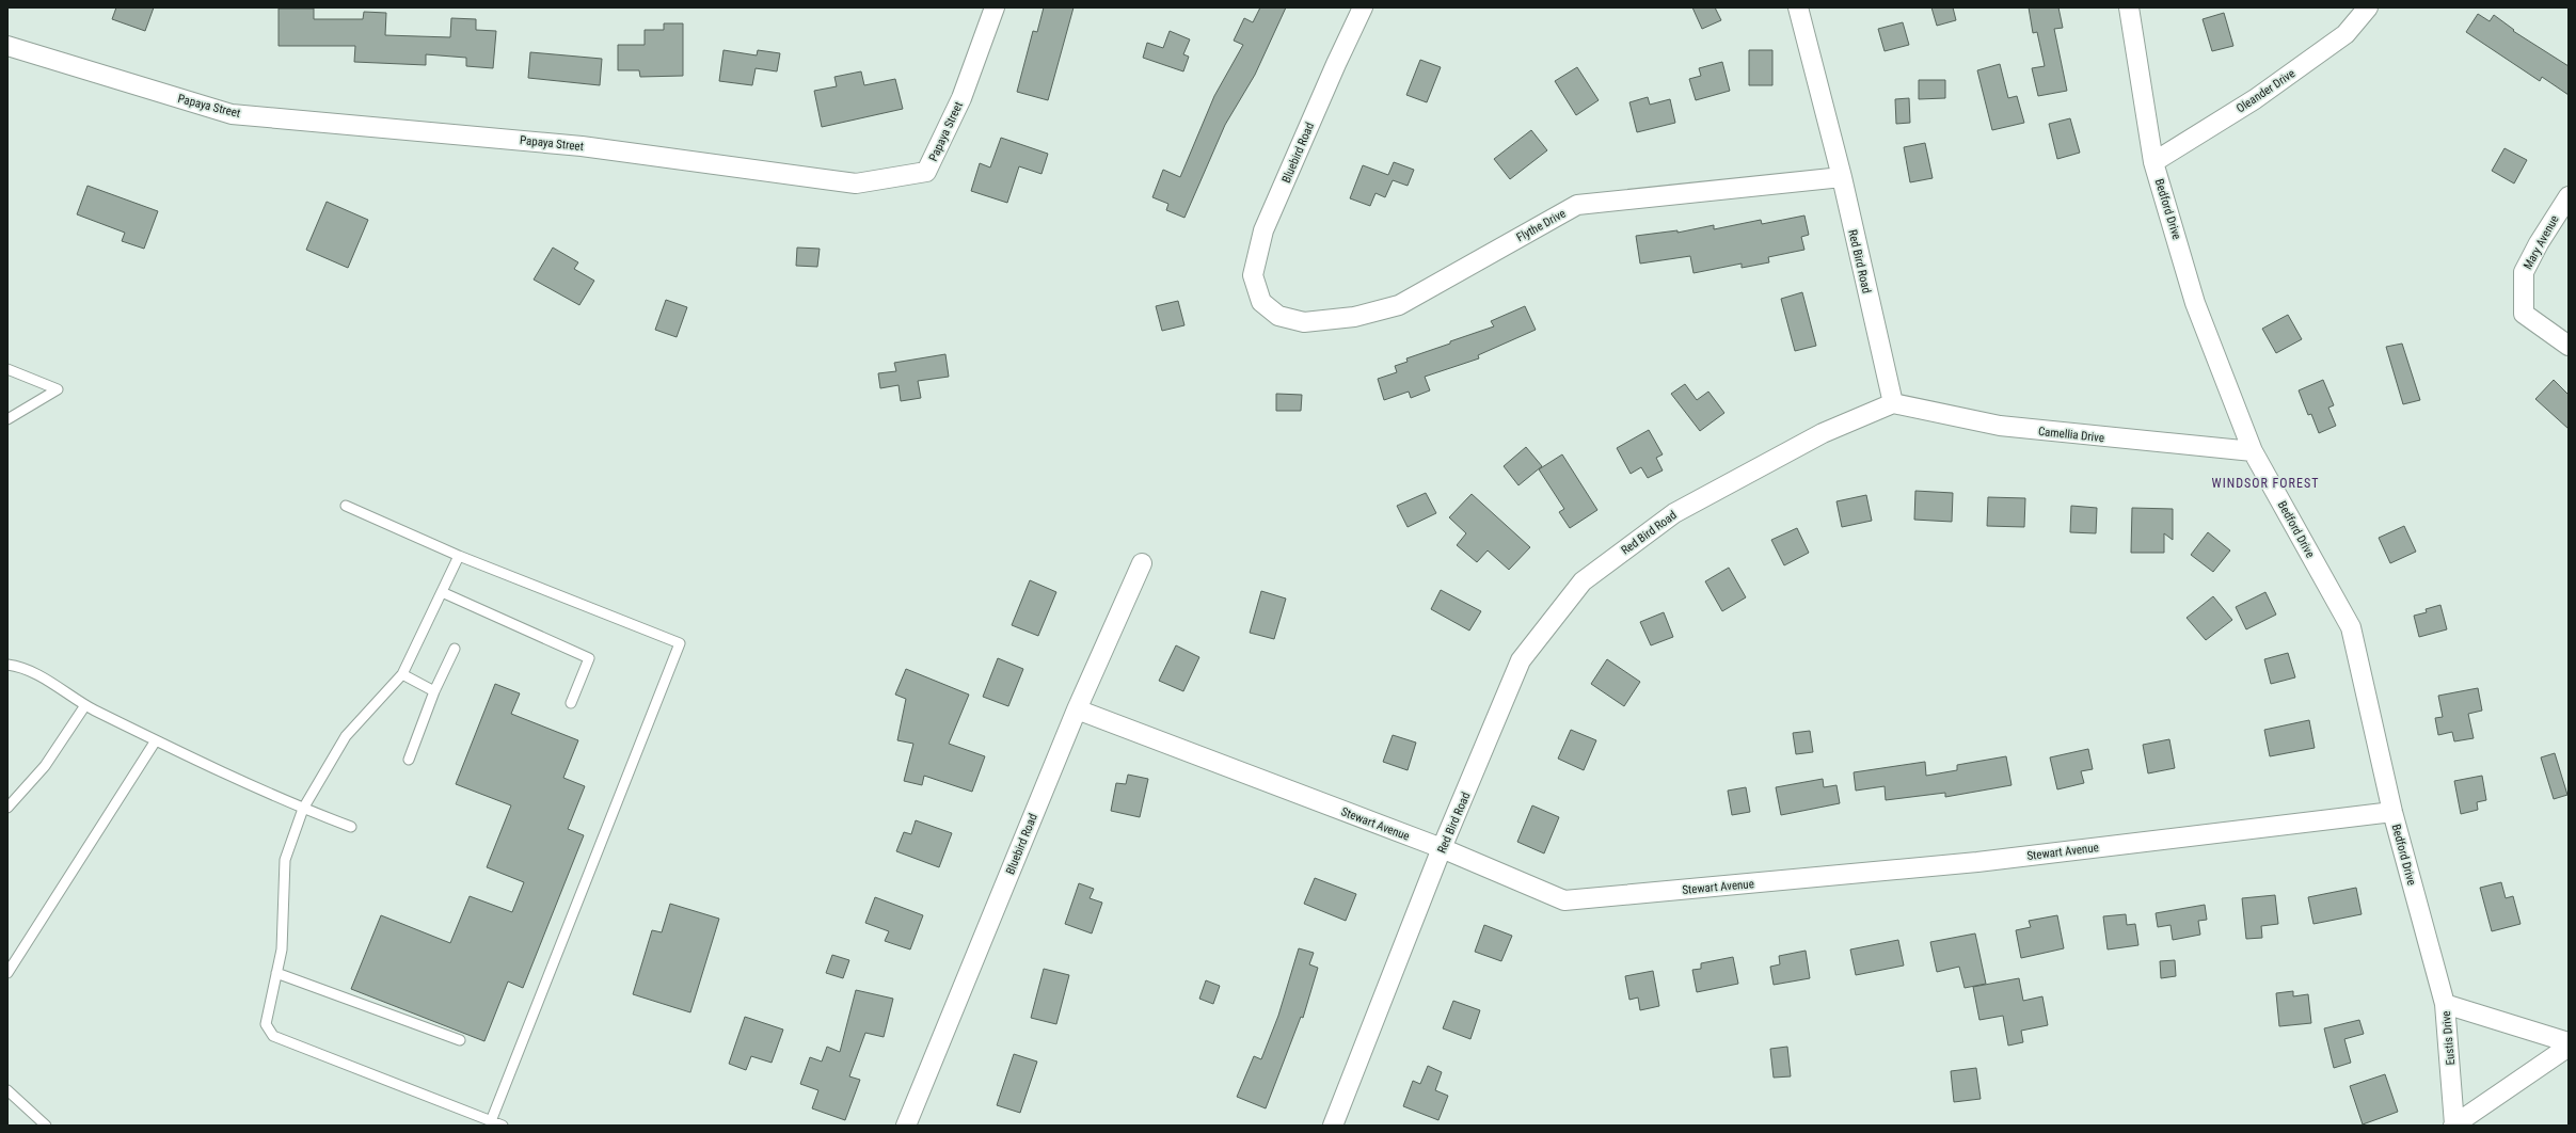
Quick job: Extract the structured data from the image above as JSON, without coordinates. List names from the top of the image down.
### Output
{
  "streets": {
    "street": [
      "Oleander Drive",
      "Papaya Street",
      "Bluebird Road",
      "Bedford Drive",
      "Flythe Drive",
      "Mary Avenue",
      "Red Bird Road",
      "Camellia Drive",
      "Stewart Avenue",
      "Eustis Drive"
    ]
  },
  "crossings": [
    ["Oleander Drive", "Bedford Drive"],
    ["Bluebird Road", "Flythe Drive"],
    ["Bluebird Road", "Stewart Avenue"],
    ["Bedford Drive", "Camellia Drive"],
    ["Bedford Drive", "Stewart Avenue"],
    ["Bedford Drive", "Eustis Drive"],
    ["Flythe Drive", "Red Bird Road"],
    ["Red Bird Road", "Camellia Drive"],
    ["Red Bird Road", "Stewart Avenue"]
  ],
  "districts": ["WINDSOR FOREST"]
}
